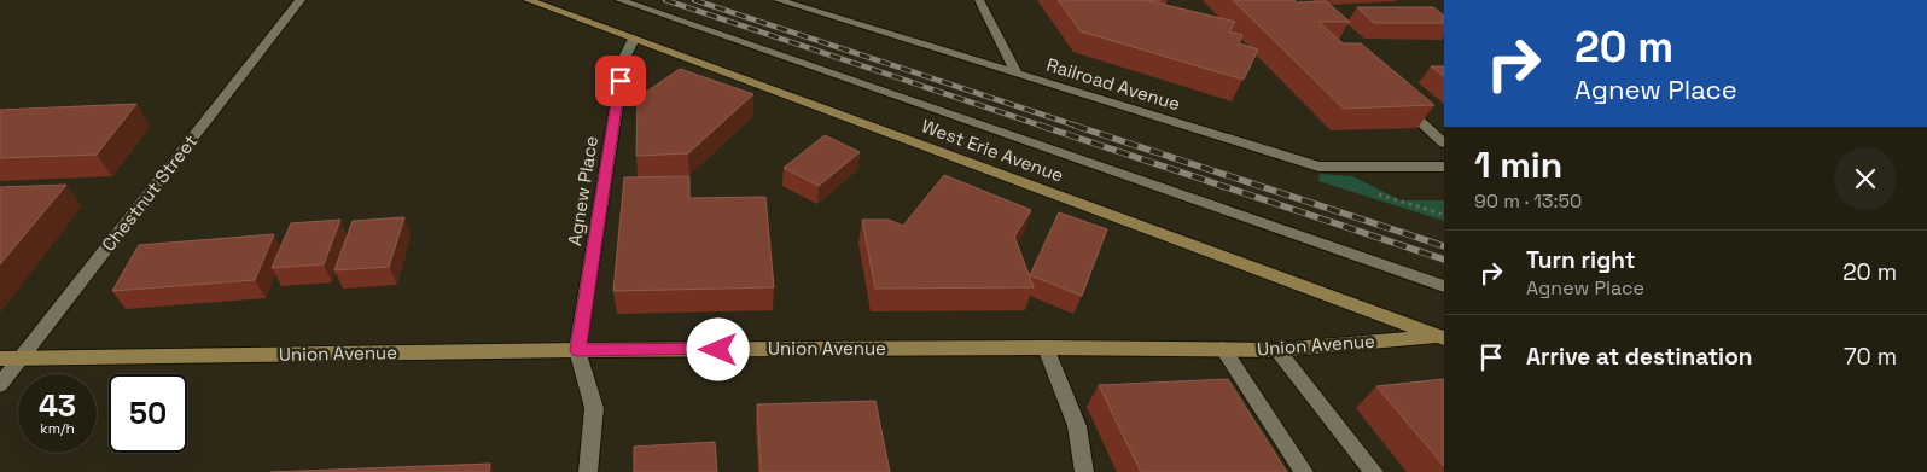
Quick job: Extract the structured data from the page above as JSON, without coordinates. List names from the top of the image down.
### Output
{
  "streets": {
    "main road": ["West Erie Avenue", "Union Avenue"],
    "street": ["Railroad Avenue", "Agnew Place", "Chestnut Street"]
  },
  "crossings": [
    ["West Erie Avenue", "Agnew Place"],
    ["West Erie Avenue", "Union Avenue"],
    ["Agnew Place", "Union Avenue"],
    ["Chestnut Street", "Union Avenue"]
  ],
  "page": {
    "turn": ["20 m", "Agnew Place"],
    "heading": ["1 min", "90 m · 13:50"],
    "list": [
      {
        "name": "Turn right",
        "note": "Agnew Place",
        "value": "20 m"
      },
      {
        "name": "Arrive at destination",
        "value": "70 m"
      }
    ],
    "speed": "43 km/h",
    "limit": "50"
  }
}
